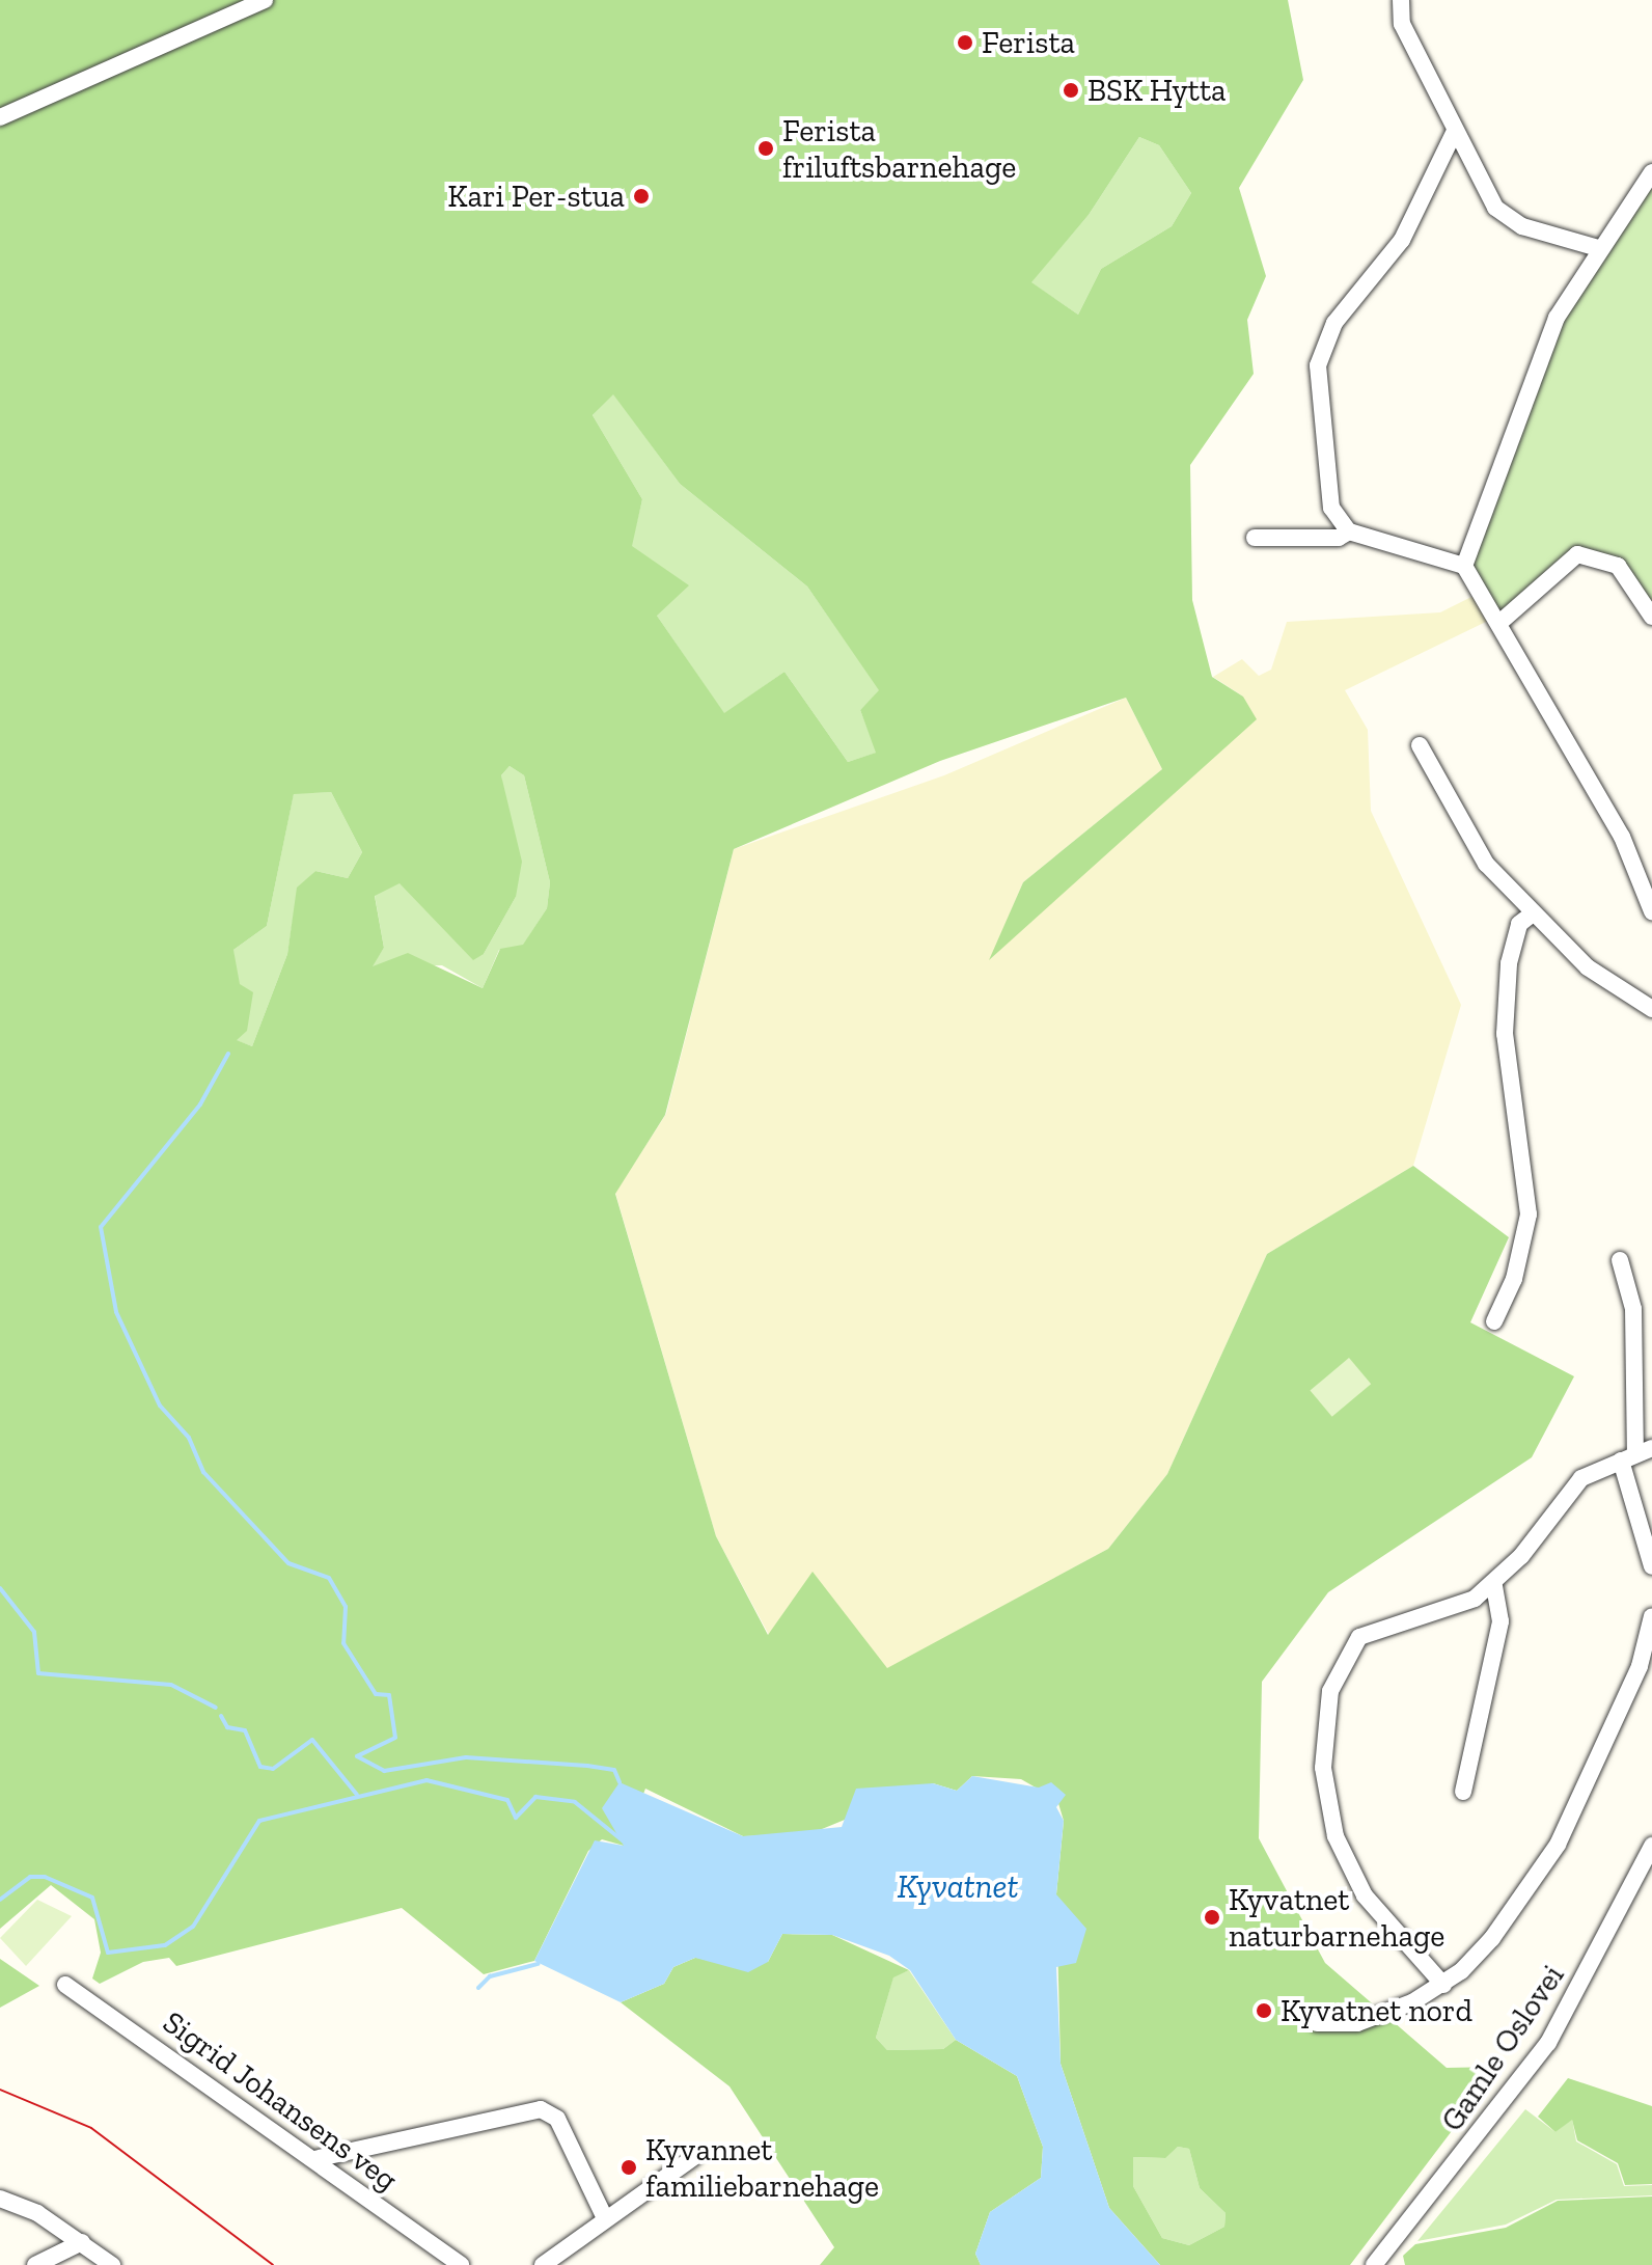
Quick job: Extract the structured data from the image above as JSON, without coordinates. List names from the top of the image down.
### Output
{
  "streets": {
    "street": ["Gamle Oslovei", "Sigrid Johansens veg"]
  },
  "water": ["Kyvatnet"],
  "places": [
    "Ferista",
    "BSK Hytta",
    "Ferista friluftsbarnehage",
    "Kari Per-stua",
    "Kyvatnet naturbarnehage",
    "Kyvatnet nord",
    "Kyvannet familiebarnehage"
  ]
}
